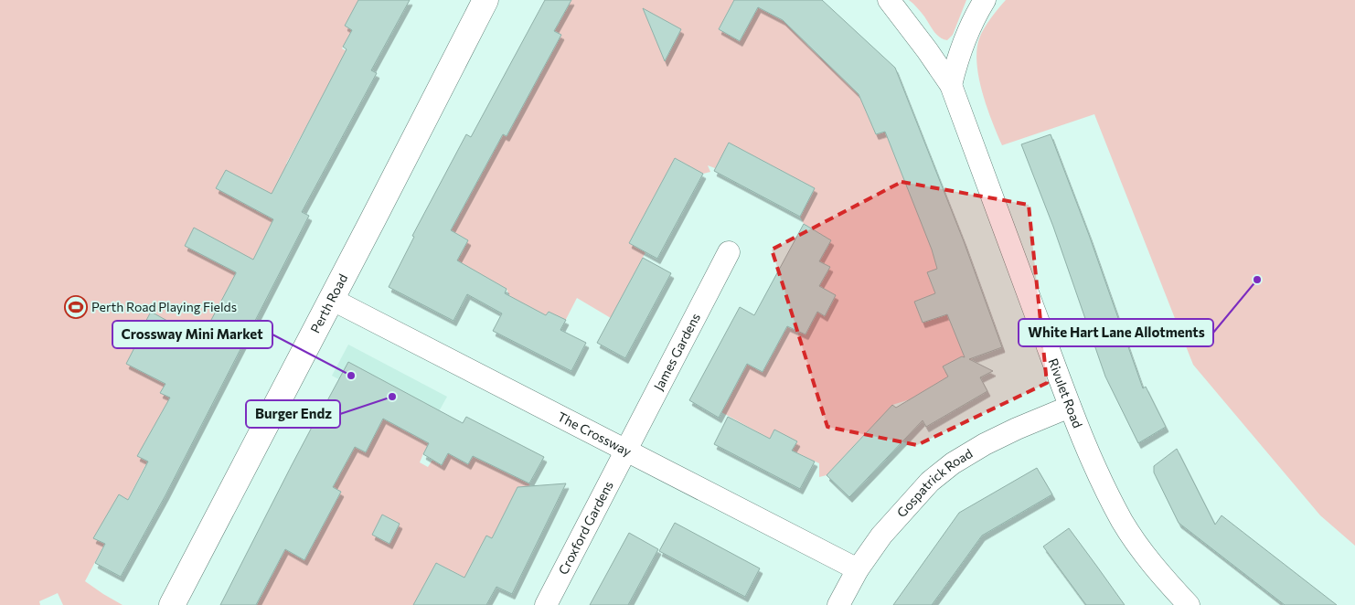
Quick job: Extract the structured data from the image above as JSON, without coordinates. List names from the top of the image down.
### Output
{
  "streets": {
    "street": [
      "Perth Road",
      "James Gardens",
      "Rivulet Road",
      "The Crossway",
      "Gospatrick Road",
      "Croxford Gardens"
    ]
  },
  "crossings": [
    ["Perth Road", "The Crossway"],
    ["James Gardens", "The Crossway"],
    ["James Gardens", "Croxford Gardens"],
    ["Rivulet Road", "Gospatrick Road"],
    ["The Crossway", "Gospatrick Road"],
    ["The Crossway", "Croxford Gardens"]
  ],
  "places": {
    "other": ["White Hart Lane Allotments", "Crossway Mini Market", "Burger Endz"],
    "sports": ["Perth Road Playing Fields"]
  }
}
